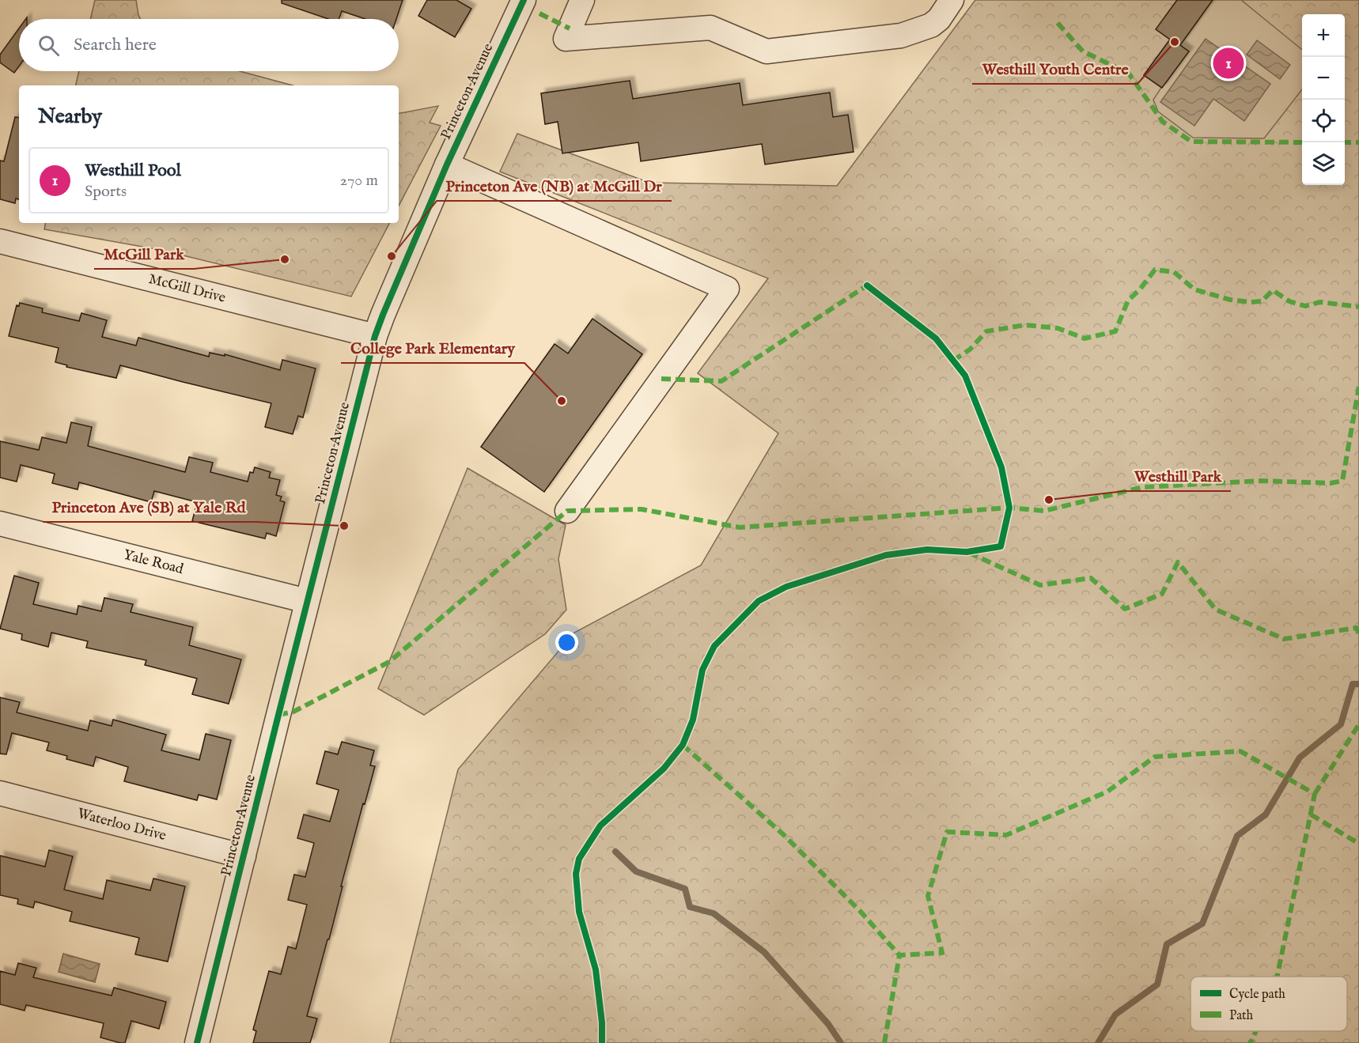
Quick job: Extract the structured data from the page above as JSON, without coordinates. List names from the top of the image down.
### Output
{
  "streets": {
    "street": [
      "Princeton Avenue",
      "McGill Drive",
      "Yale Road",
      "Waterloo Drive"
    ]
  },
  "crossings": [
    ["Princeton Avenue", "McGill Drive"],
    ["Princeton Avenue", "Yale Road"],
    ["Princeton Avenue", "Waterloo Drive"]
  ],
  "places": [
    "Westhill Youth Centre",
    "Princeton Ave (NB) at McGill Dr",
    "McGill Park",
    "College Park Elementary",
    "Westhill Park",
    "Princeton Ave (SB) at Yale Rd"
  ],
  "legend": ["Cycle path", "Path"],
  "page": {
    "map_buttons": ["+", "−"],
    "search": "Search here",
    "pins": "1",
    "heading": "Nearby",
    "list": [
      {
        "mark": "1",
        "name": "Westhill Pool",
        "note": "Sports",
        "value": "270 m"
      }
    ]
  }
}
